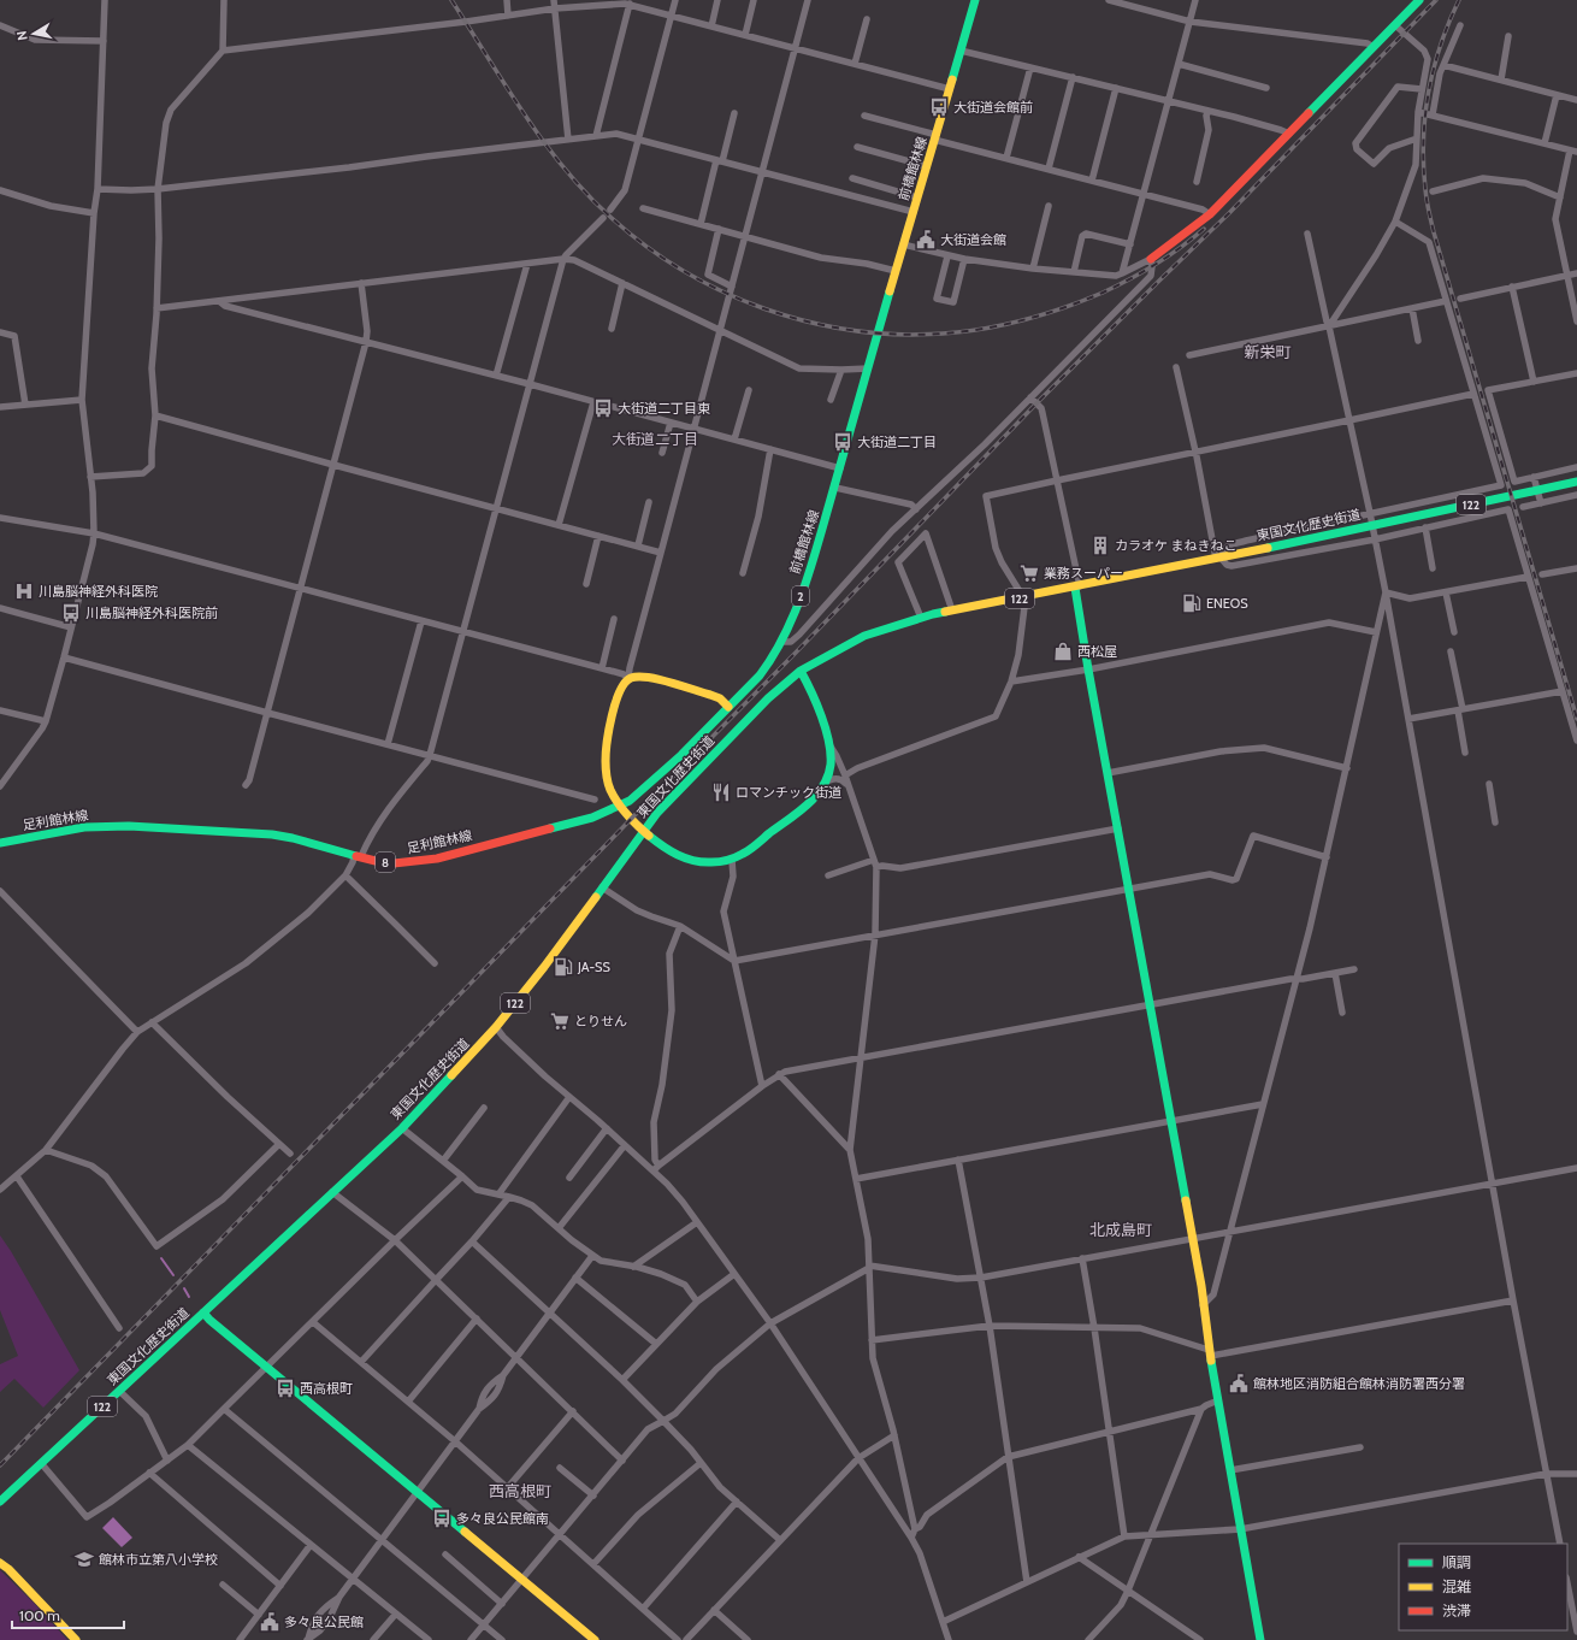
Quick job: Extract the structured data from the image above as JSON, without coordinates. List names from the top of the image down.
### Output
{
  "streets": {
    "main road": [
      "前橋館林線",
      "122",
      "東国文化歴史街道",
      "2",
      "足利館林線",
      "8"
    ]
  },
  "crossings": [
    ["前橋館林線", "足利館林線"]
  ],
  "districts": [
    "新栄町",
    "大街道二丁目",
    "北成島町",
    "西高根町"
  ],
  "places": {
    "bus stop": [
      "大街道会館前",
      "大街道二丁目東",
      "大街道二丁目",
      "川島脳神経外科医院前",
      "西高根町",
      "多々良公民館南"
    ],
    "public building": ["大街道会館", "館林地区消防組合館林消防署西分署", "多々良公民館"],
    "building": ["カラオケ まねきねこ"],
    "supermarket": ["業務スーパー", "とりせん"],
    "hospital": ["川島脳神経外科医院"],
    "fuel station": ["ENEOS", "JA-SS"],
    "shop": ["西松屋"],
    "restaurant": ["ロマンチック街道"],
    "school or university": ["館林市立第八小学校"]
  },
  "legend": ["順調", "混雑", "渋滞"],
  "scale_bar": "100 m",
  "north": "left"
}
